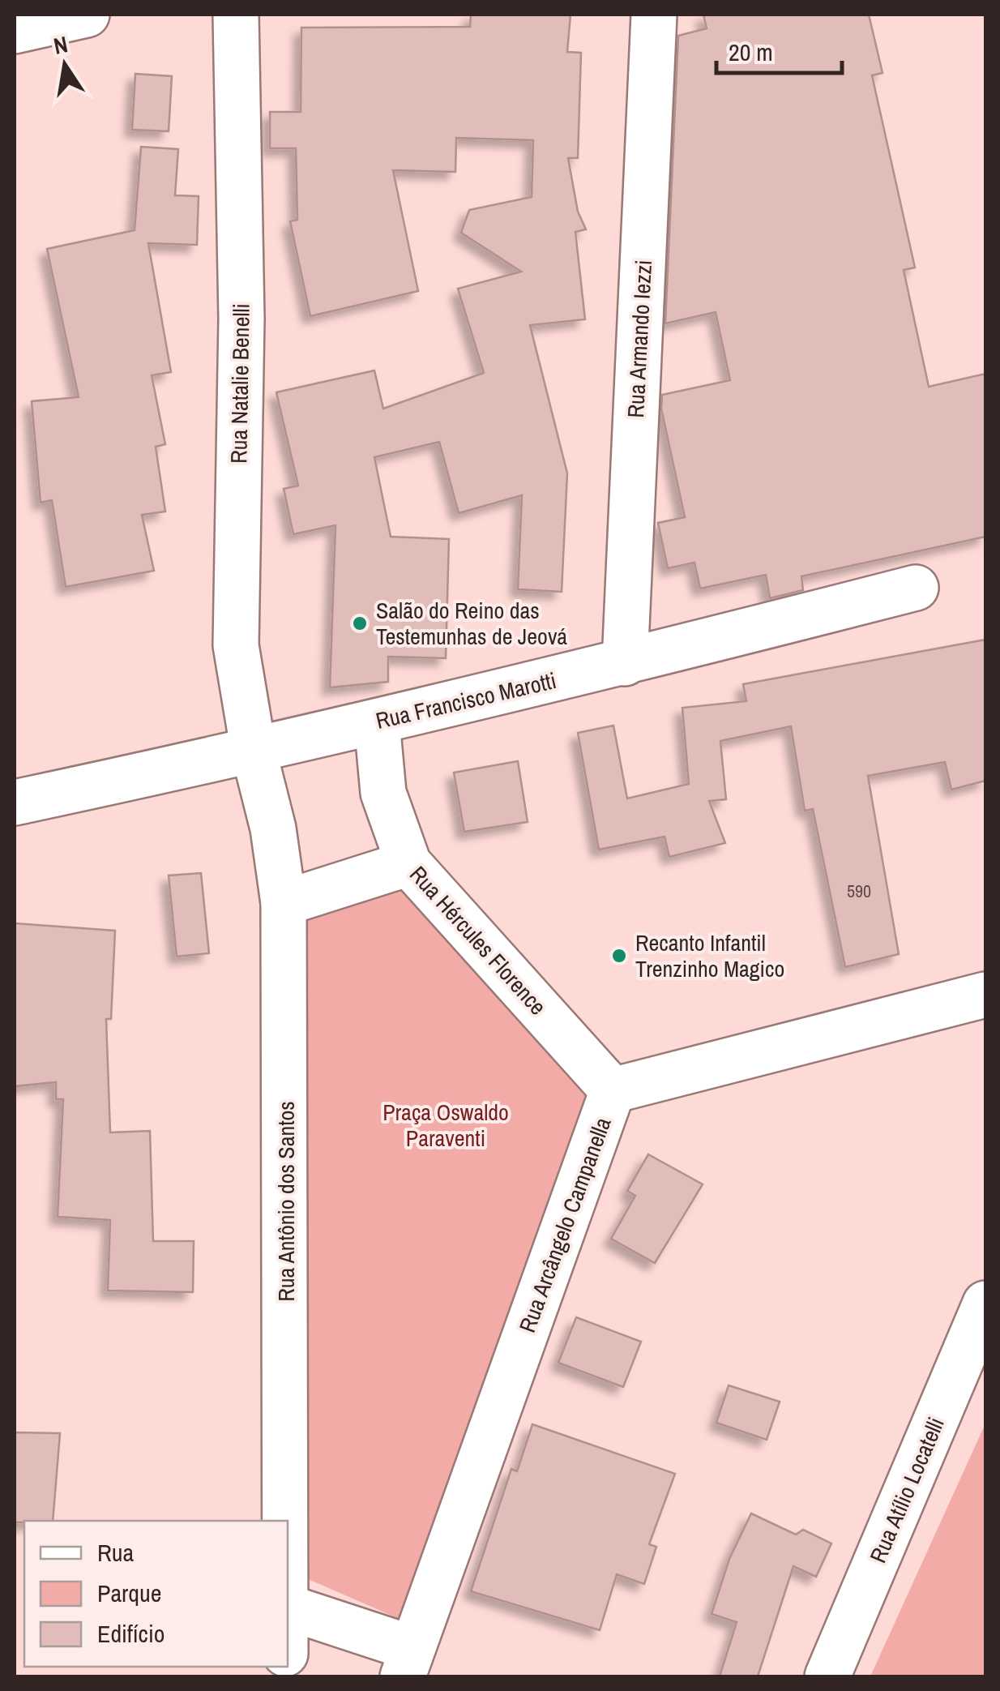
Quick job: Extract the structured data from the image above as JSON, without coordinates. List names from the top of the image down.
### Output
{
  "streets": {
    "street": [
      "Rua Armando Iezzi",
      "Rua Natalie Benelli",
      "Rua Francisco Marotti",
      "Rua Hércules Florence",
      "Rua Antônio dos Santos",
      "Rua Arcângelo Campanella",
      "Rua Atílio Locatelli"
    ]
  },
  "crossings": [
    ["Rua Armando Iezzi", "Rua Francisco Marotti"],
    ["Rua Natalie Benelli", "Rua Francisco Marotti"],
    ["Rua Natalie Benelli", "Rua Antônio dos Santos"],
    ["Rua Francisco Marotti", "Rua Hércules Florence"],
    ["Rua Francisco Marotti", "Rua Antônio dos Santos"],
    ["Rua Hércules Florence", "Rua Arcângelo Campanella"]
  ],
  "parks": ["Praça Oswaldo Paraventi"],
  "places": ["Salão do Reino das Testemunhas de Jeová", "Recanto Infantil Trenzinho Magico"],
  "house_numbers": ["590"],
  "legend": ["Rua", "Parque", "Edifício"],
  "scale_bar": "20 m",
  "north": "top"
}
